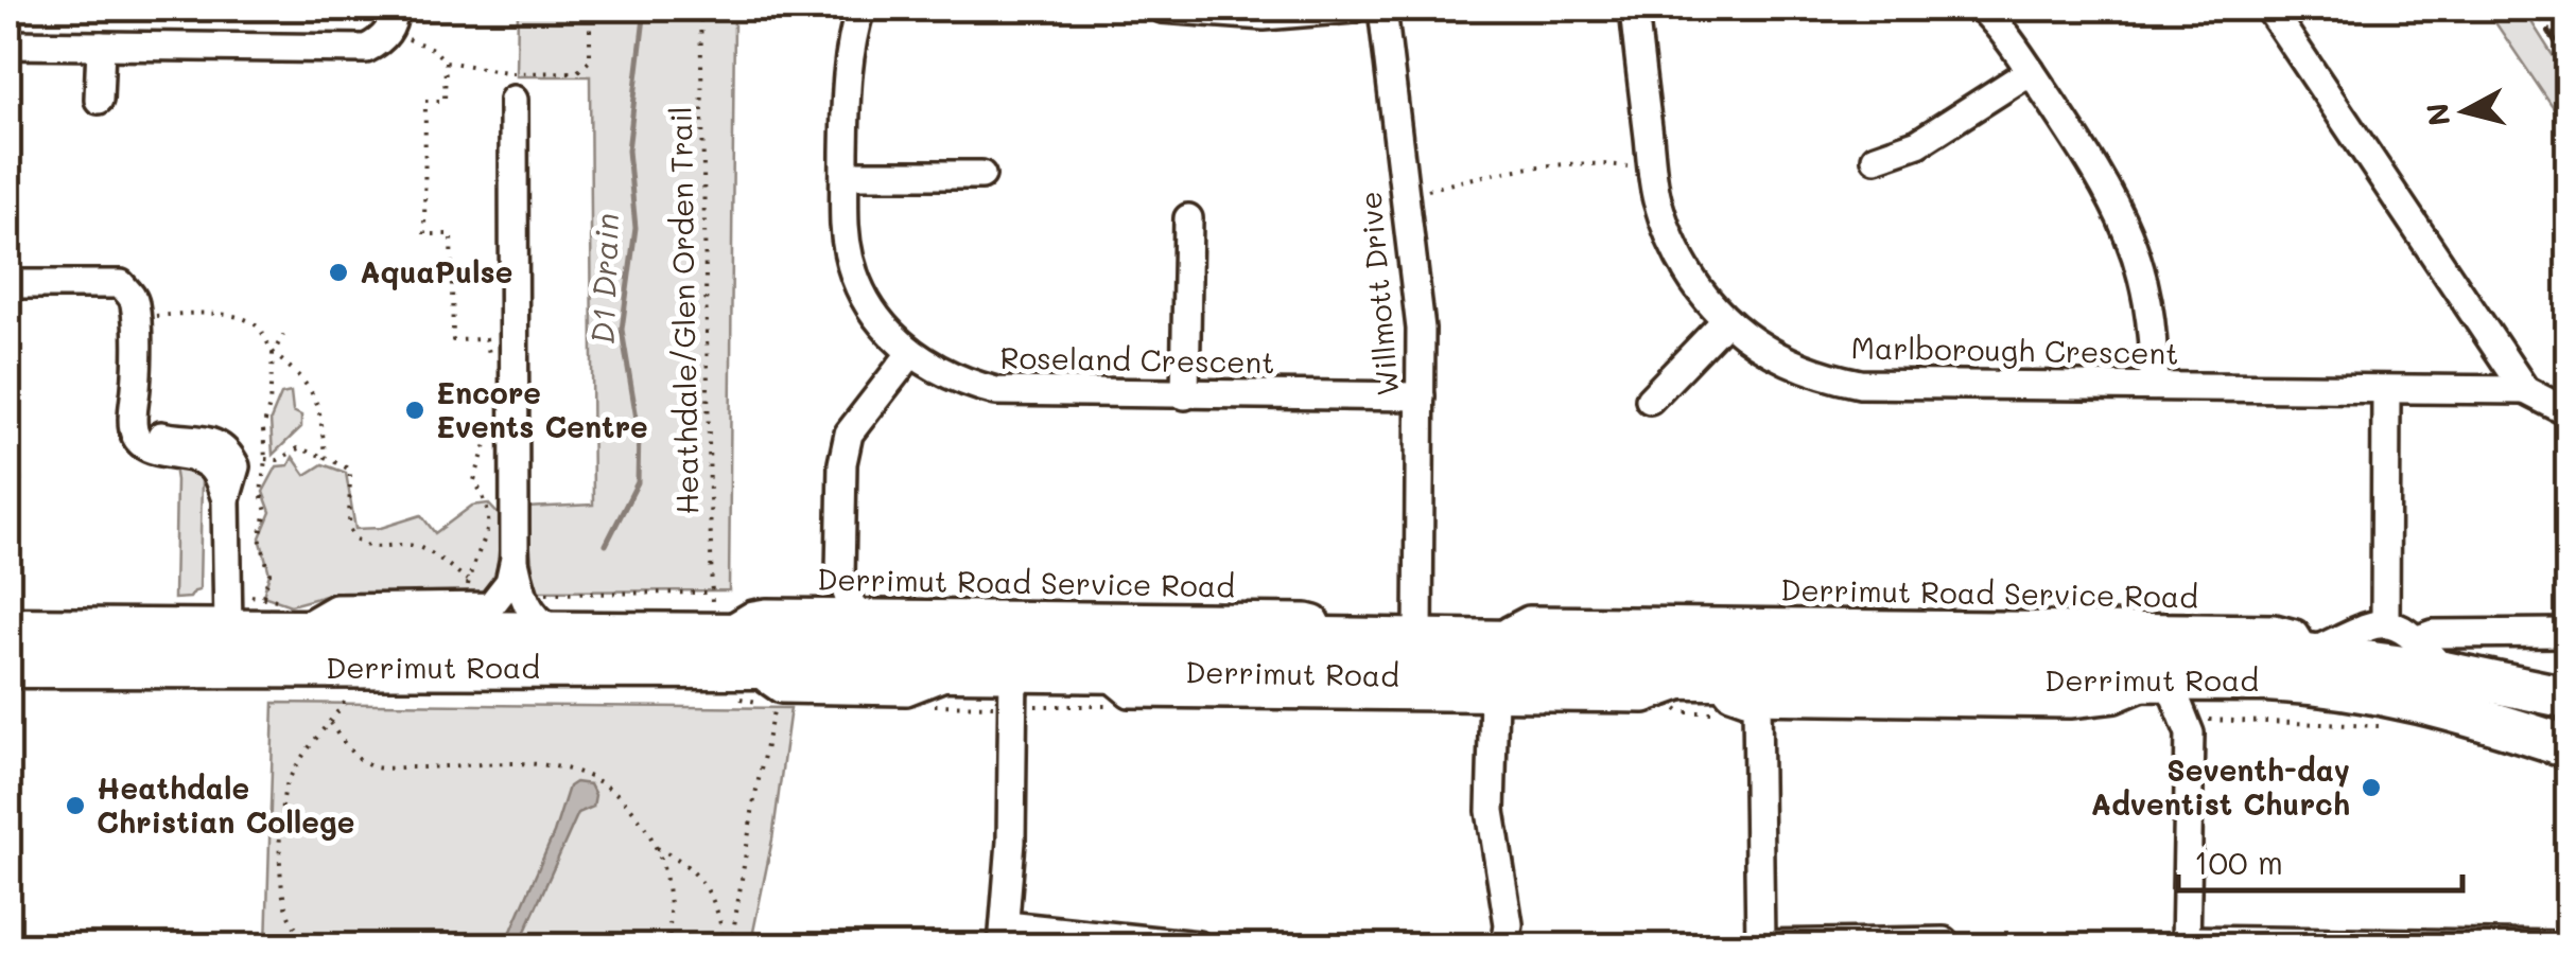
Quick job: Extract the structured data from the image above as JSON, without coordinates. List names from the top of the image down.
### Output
{
  "streets": {
    "highway": ["Derrimut Road"],
    "street": [
      "Willmott Drive",
      "Marlborough Crescent",
      "Roseland Crescent",
      "Derrimut Road Service Road"
    ],
    "path": ["Heathdale/Glen Orden Trail"]
  },
  "crossings": [
    ["Willmott Drive", "Roseland Crescent"],
    ["Willmott Drive", "Derrimut Road"],
    ["Heathdale/Glen Orden Trail", "Derrimut Road Service Road"],
    ["Heathdale/Glen Orden Trail", "Derrimut Road"],
    ["Derrimut Road Service Road", "Derrimut Road"]
  ],
  "water": ["D1 Drain"],
  "places": [
    "AquaPulse",
    "Encore Events Centre",
    "Seventh-day Adventist Church",
    "Heathdale Christian College"
  ],
  "scale_bar": "100 m",
  "north": "left"
}
